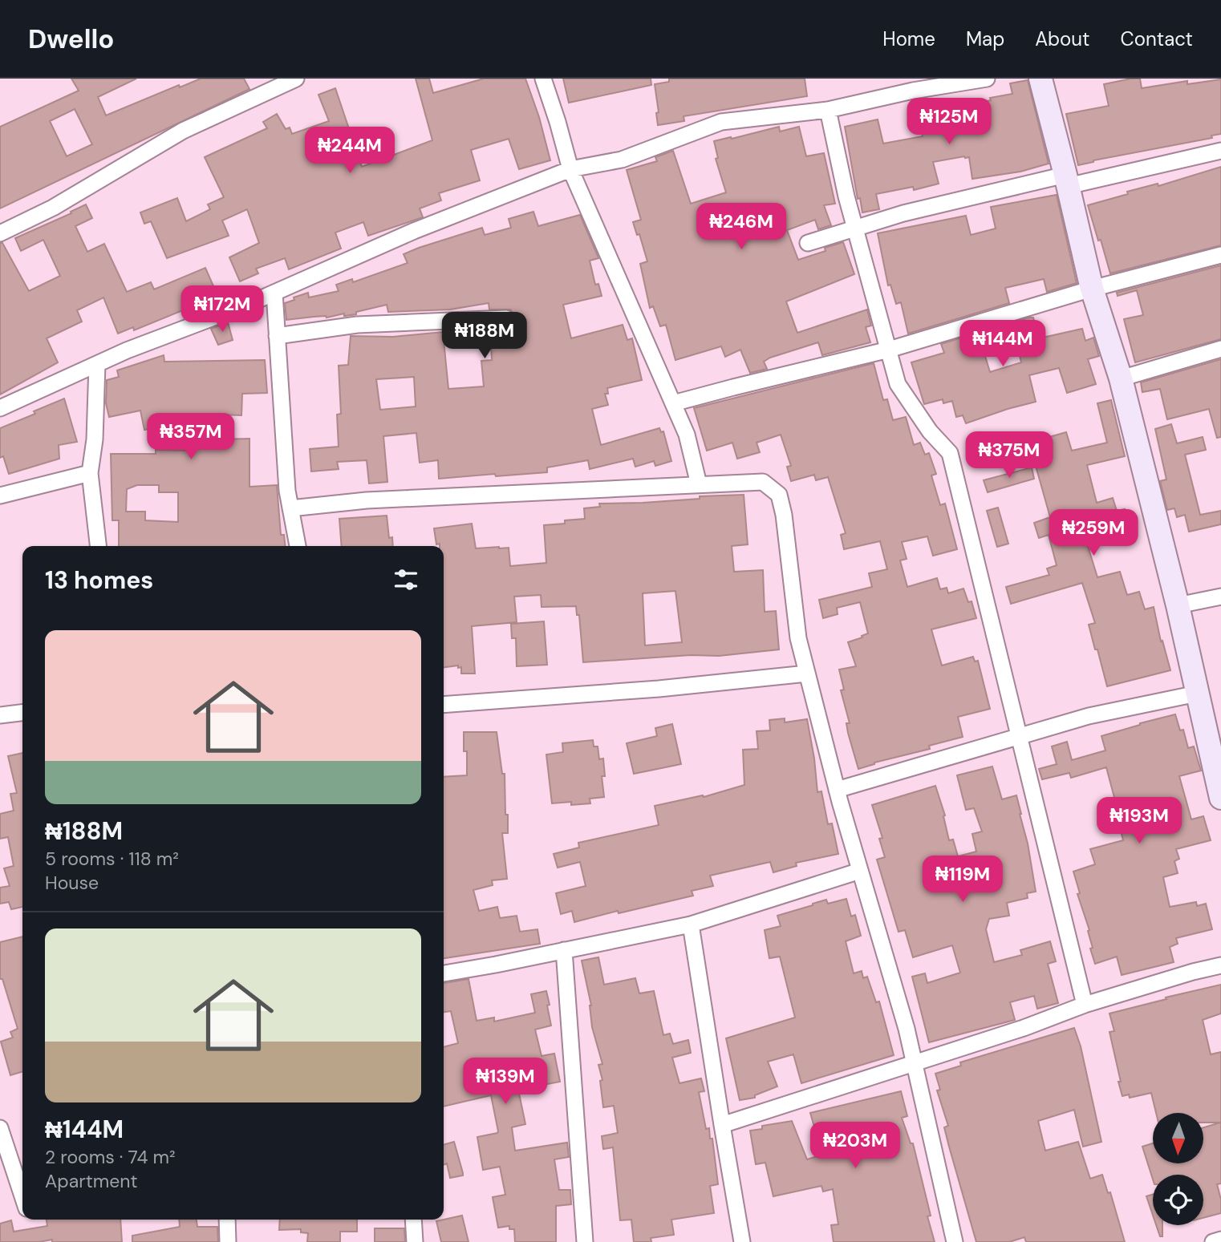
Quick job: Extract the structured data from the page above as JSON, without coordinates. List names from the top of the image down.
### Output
{
  "north": "bottom",
  "page": {
    "header": "Dwello",
    "nav": [
      "Home",
      "Map",
      "About",
      "Contact"
    ],
    "price": [
      "₦125M",
      "₦244M",
      "₦246M",
      "₦172M",
      "₦188M",
      "₦144M",
      "₦357M",
      "₦375M",
      "₦259M",
      "₦193M",
      "₦119M",
      "₦139M",
      "₦203M"
    ],
    "heading": "13 homes",
    "list": [
      {
        "name": "₦188M",
        "note": "5 rooms · 118 m² · House"
      },
      {
        "name": "₦144M",
        "note": "2 rooms · 74 m² · Apartment"
      }
    ]
  }
}
